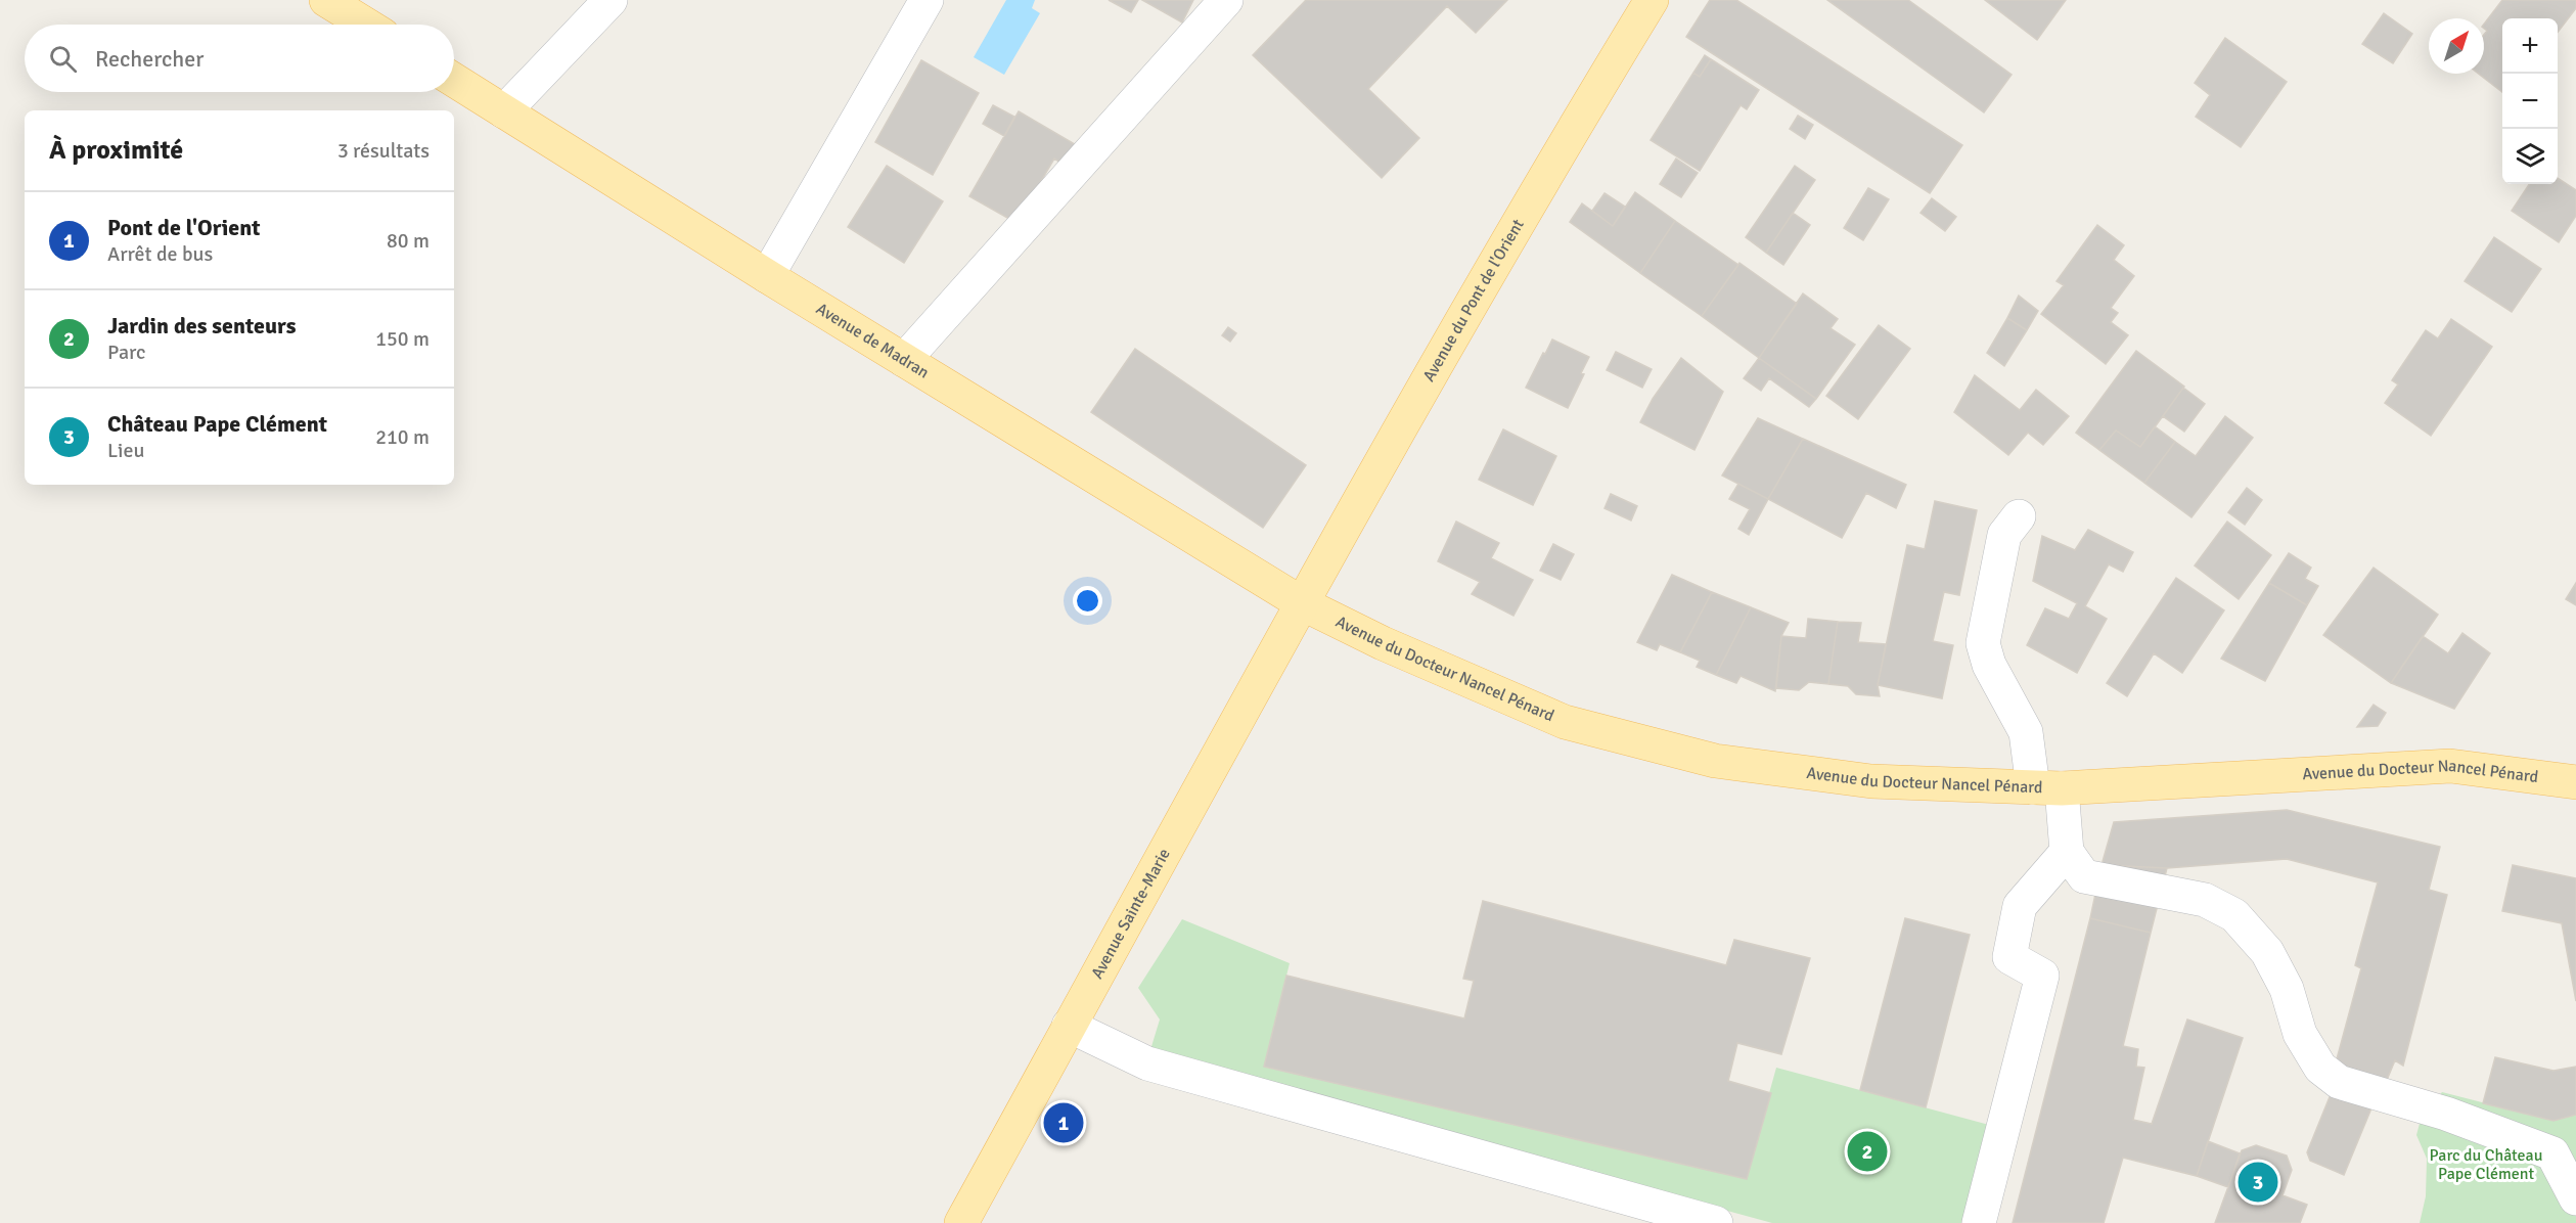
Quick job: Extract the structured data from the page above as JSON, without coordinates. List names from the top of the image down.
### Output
{
  "streets": {
    "main road": [
      "Avenue du Pont de l'Orient",
      "Avenue de Madran",
      "Avenue du Docteur Nancel Pénard",
      "Avenue Sainte-Marie"
    ]
  },
  "crossings": [
    ["Avenue du Pont de l'Orient", "Avenue de Madran"],
    ["Avenue du Pont de l'Orient", "Avenue du Docteur Nancel Pénard"],
    ["Avenue du Pont de l'Orient", "Avenue Sainte-Marie"],
    ["Avenue de Madran", "Avenue du Docteur Nancel Pénard"],
    ["Avenue de Madran", "Avenue Sainte-Marie"],
    ["Avenue du Docteur Nancel Pénard", "Avenue Sainte-Marie"]
  ],
  "parks": ["Parc du Château Pape Clément"],
  "north": "top right",
  "page": {
    "map_buttons": ["+", "−"],
    "search": "Rechercher",
    "heading": ["À proximité", "3 résultats"],
    "list": [
      {
        "mark": "1",
        "name": "Pont de l'Orient",
        "note": "Arrêt de bus",
        "value": "80 m"
      },
      {
        "mark": "2",
        "name": "Jardin des senteurs",
        "note": "Parc",
        "value": "150 m"
      },
      {
        "mark": "3",
        "name": "Château Pape Clément",
        "note": "Lieu",
        "value": "210 m"
      }
    ],
    "pins": ["1", "2", "3"]
  }
}
